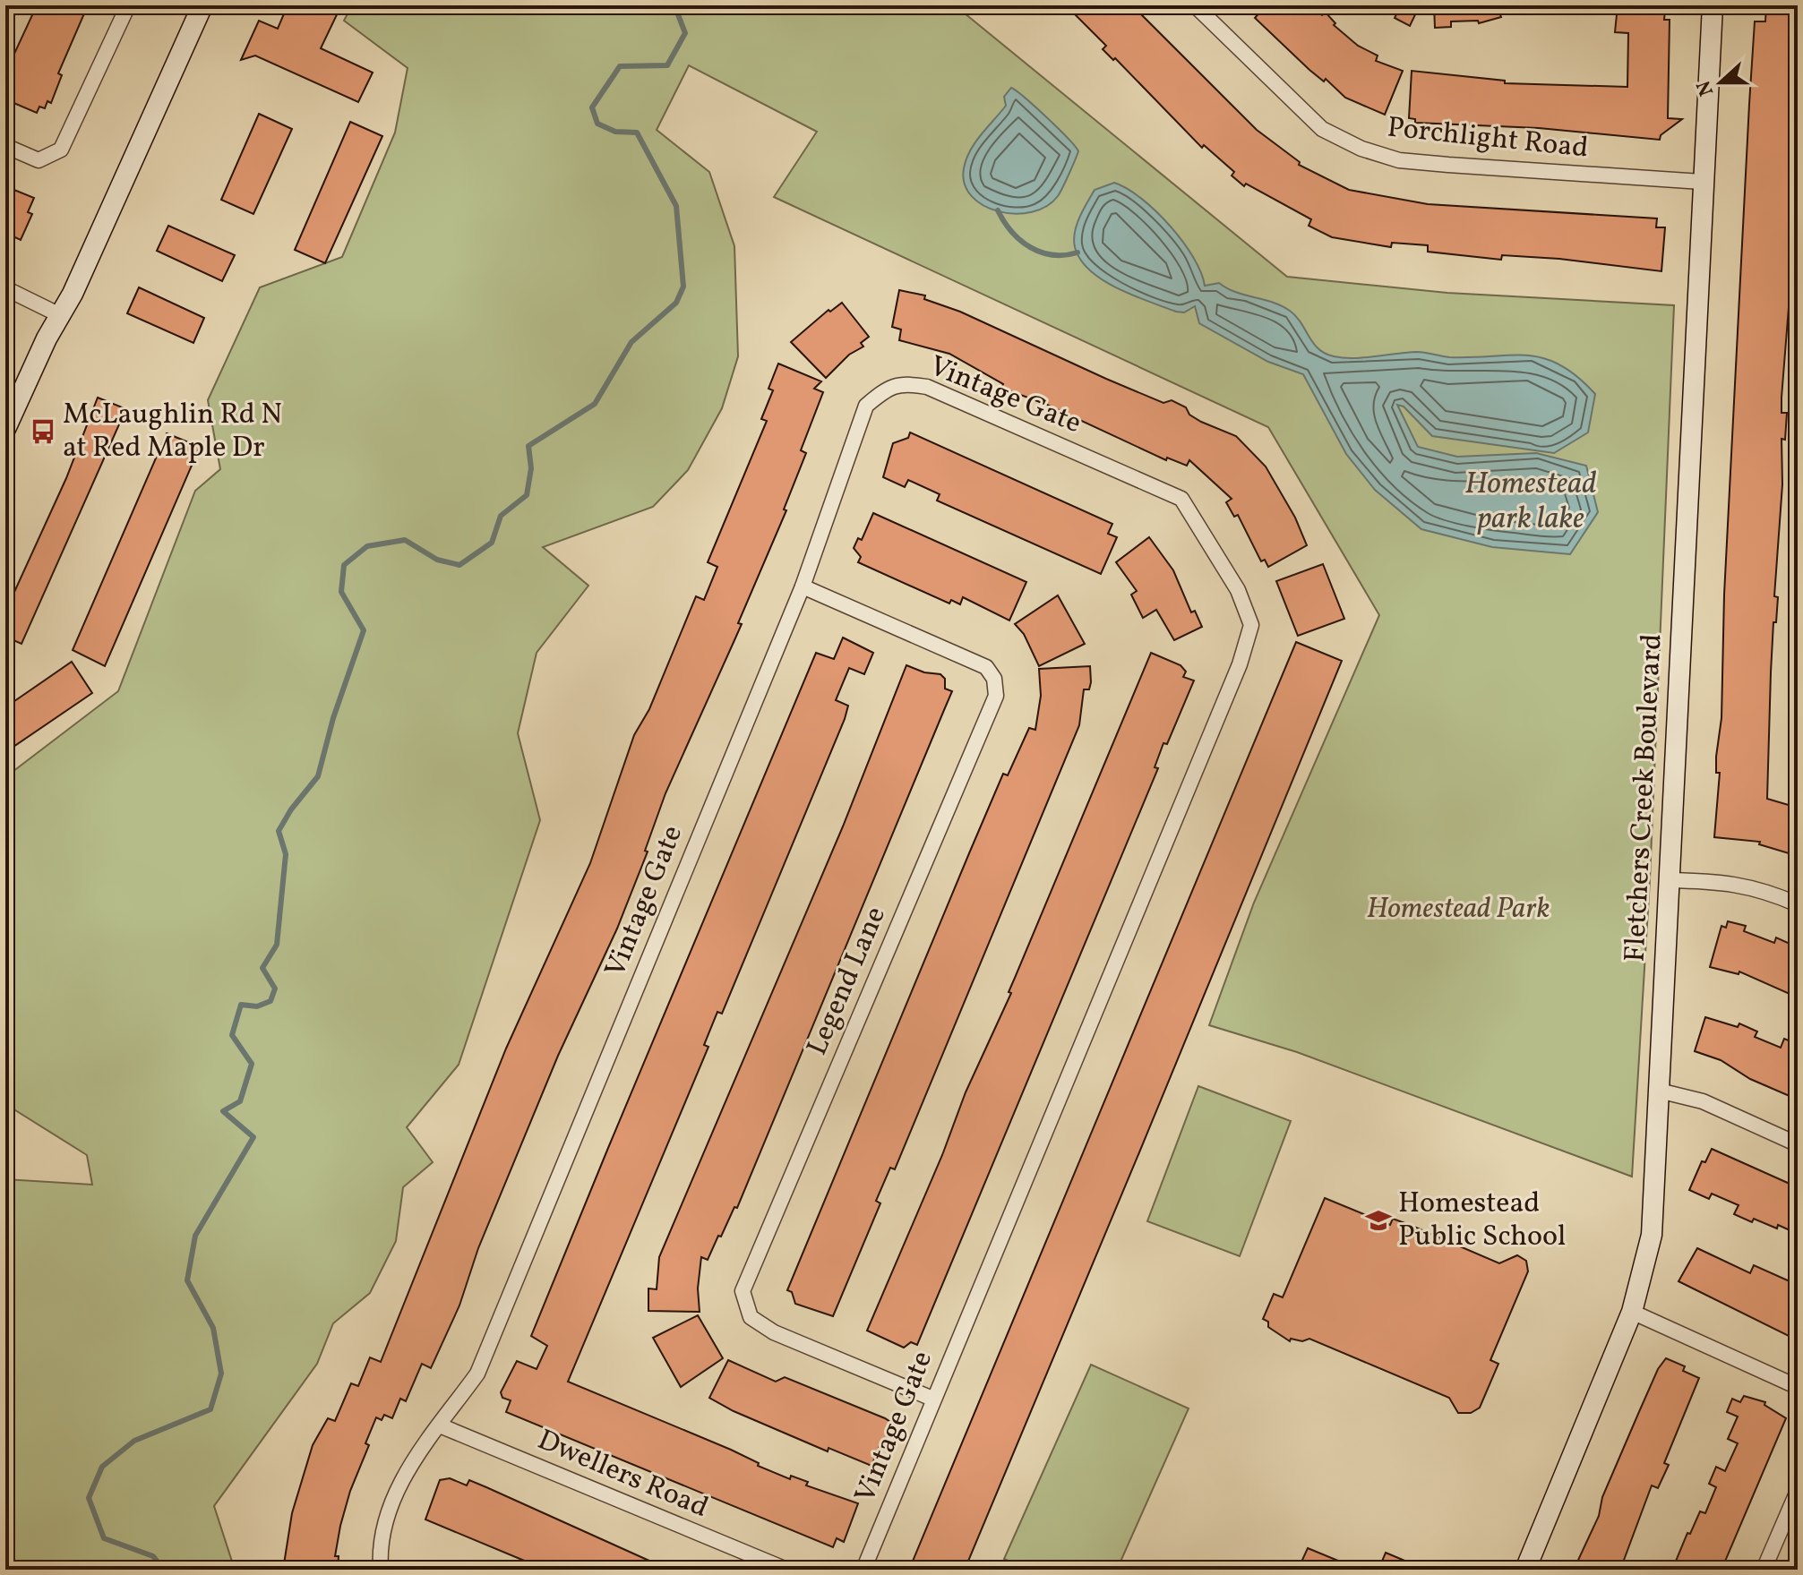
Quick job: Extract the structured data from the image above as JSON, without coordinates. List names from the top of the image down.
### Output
{
  "streets": {
    "street": [
      "Porchlight Road",
      "Vintage Gate",
      "Fletchers Creek Boulevard",
      "Legend Lane",
      "Dwellers Road"
    ]
  },
  "crossings": [
    ["Porchlight Road", "Fletchers Creek Boulevard"],
    ["Vintage Gate", "Legend Lane"],
    ["Vintage Gate", "Dwellers Road"]
  ],
  "water": ["Homestead park lake"],
  "parks": ["Homestead Park"],
  "places": {
    "bus stop": ["McLaughlin Rd N at Red Maple Dr"],
    "school or university": ["Homestead Public School"]
  },
  "north": "left"
}
